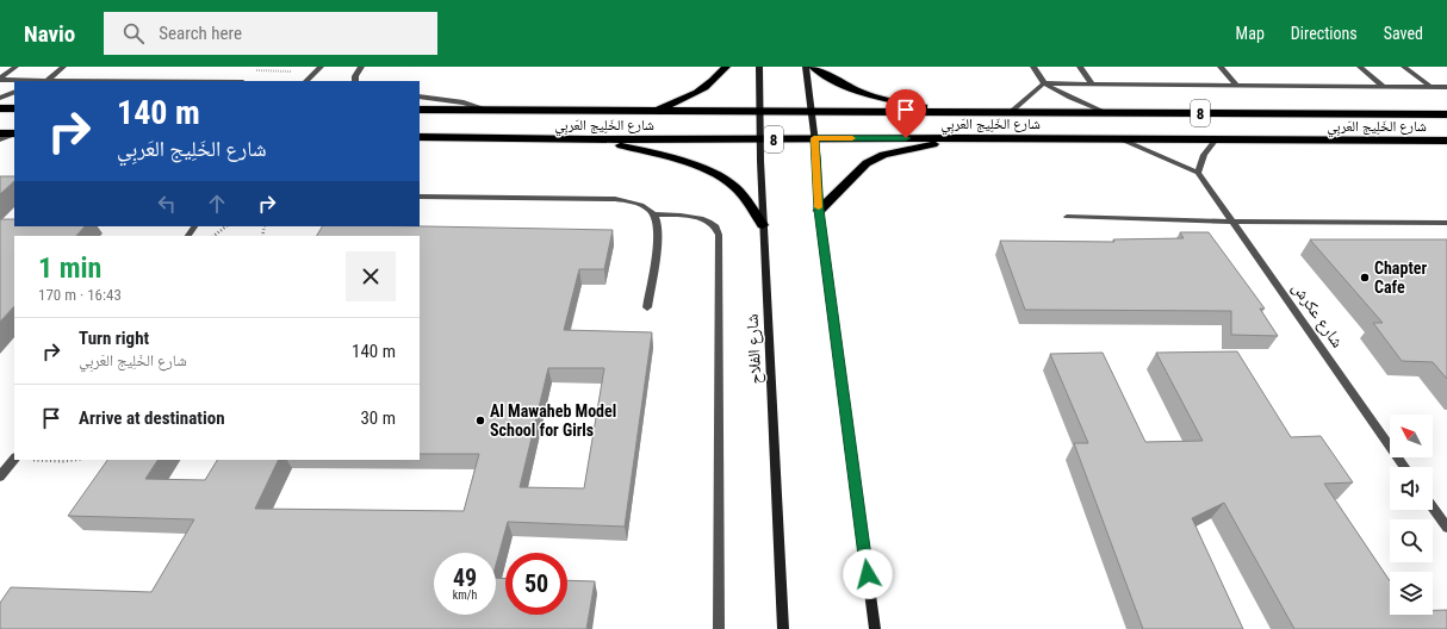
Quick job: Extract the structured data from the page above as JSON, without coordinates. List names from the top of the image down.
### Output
{
  "streets": {
    "highway": ["8", "شارع الخَلِيج العَربِي"],
    "main road": ["شارع الفلاح"],
    "street": ["شارع عكرش"]
  },
  "crossings": [
    ["شارع الخَلِيج العَربِي", "شارع الفلاح"]
  ],
  "places": ["Chapter Cafe", "Al Mawaheb Model School for Girls"],
  "north": "top left",
  "page": {
    "header": "Navio",
    "search": "Search here",
    "nav": ["Map", "Directions", "Saved"],
    "turn": ["140 m", "شارع الخَلِيج العَربِي"],
    "heading": ["1 min", "170 m · 16:43"],
    "list": [
      {
        "name": "Turn right",
        "note": "شارع الخَلِيج العَربِي",
        "value": "140 m"
      },
      {
        "name": "Arrive at destination",
        "value": "30 m"
      }
    ],
    "speed": "49 km/h",
    "limit": "50"
  }
}
